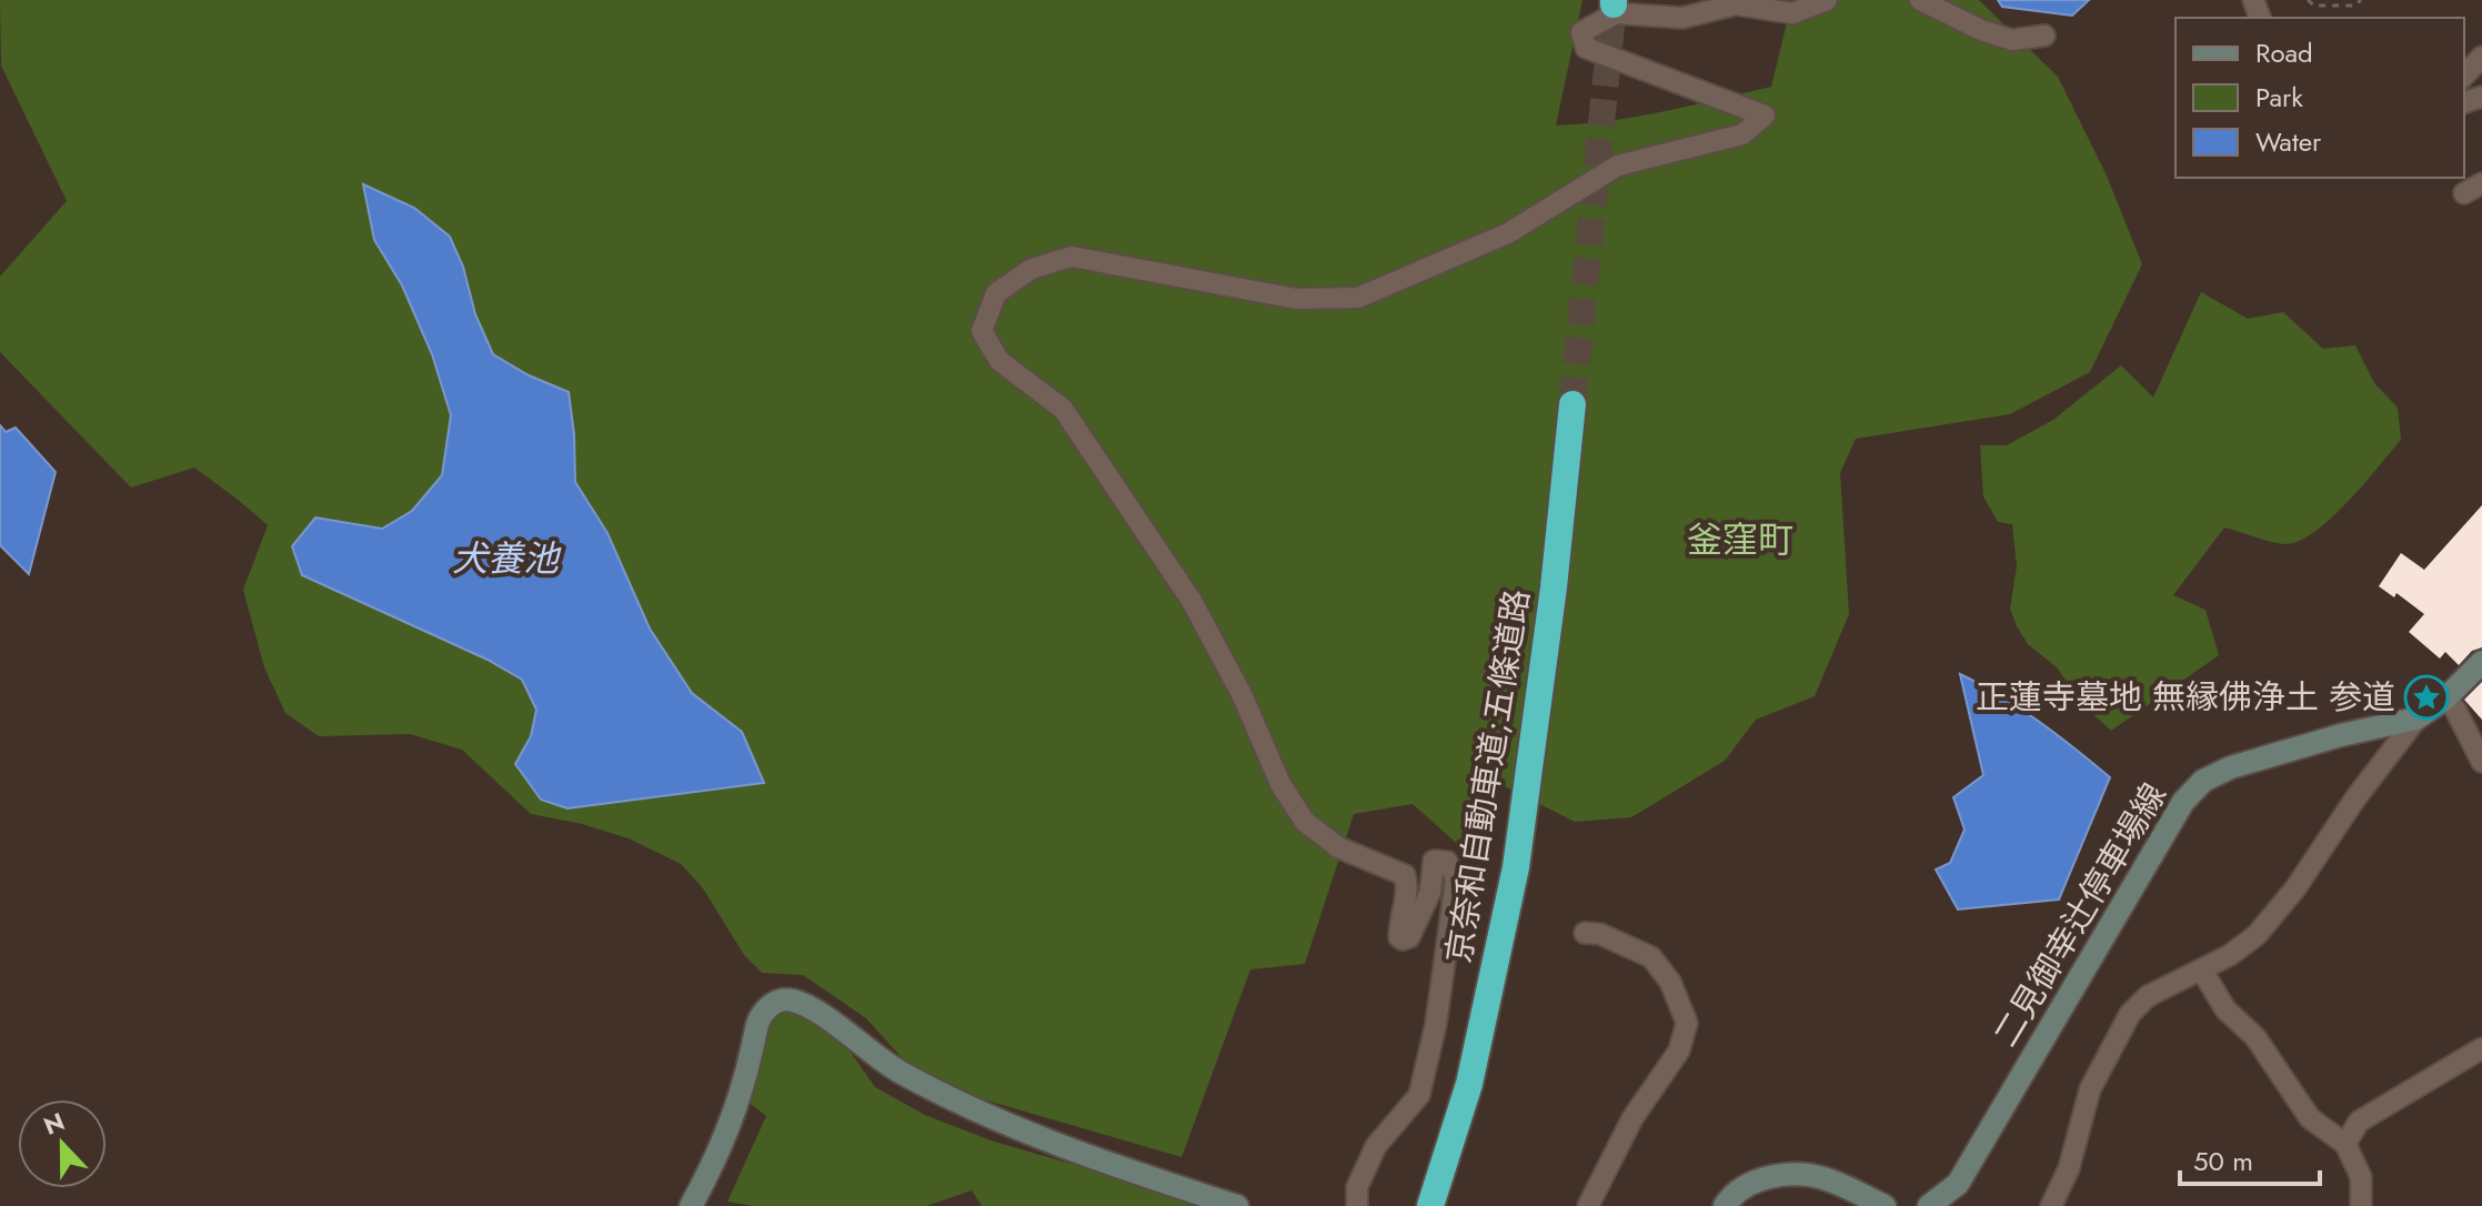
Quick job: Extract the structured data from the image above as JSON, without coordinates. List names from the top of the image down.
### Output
{
  "streets": {
    "highway": ["京奈和自動車道;五條道路"],
    "main road": ["二見御幸辻停車場線"]
  },
  "districts": ["釜窪町"],
  "water": ["犬養池"],
  "places": {
    "place": ["正蓮寺墓地 無縁佛浄土 参道"]
  },
  "legend": ["Road", "Park", "Water"],
  "scale_bar": "50 m",
  "north": "top"
}
